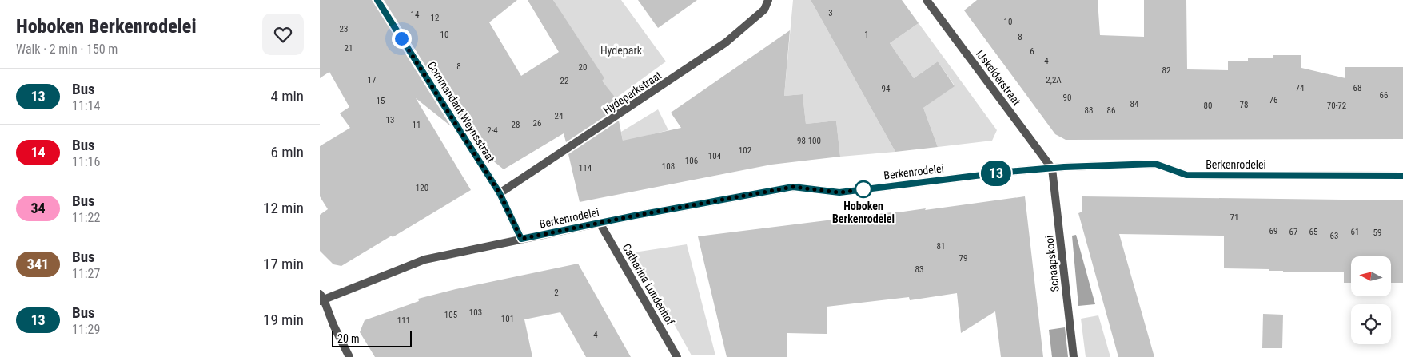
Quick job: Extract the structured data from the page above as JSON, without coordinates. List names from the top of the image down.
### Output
{
  "streets": {
    "street": [
      "IJskelderstraat",
      "Hydeparkstraat",
      "Commandant Weynsstraat",
      "Berkenrodelei",
      "Schaapskooi",
      "Catharina Lundenhof"
    ]
  },
  "crossings": [
    ["IJskelderstraat", "Berkenrodelei"],
    ["IJskelderstraat", "Schaapskooi"],
    ["Hydeparkstraat", "Commandant Weynsstraat"],
    ["Commandant Weynsstraat", "Berkenrodelei"],
    ["Berkenrodelei", "Schaapskooi"],
    ["Berkenrodelei", "Catharina Lundenhof"]
  ],
  "parks": ["Hydepark"],
  "places": ["Hoboken Berkenrodelei"],
  "lines": ["bus line 13"],
  "house_numbers": [
    "3",
    "14",
    "12",
    "10",
    "23",
    "10",
    "1",
    "8",
    "21",
    "6",
    "4",
    "8",
    "20",
    "82",
    "17",
    "2,2A",
    "22",
    "74",
    "68",
    "94",
    "66",
    "90",
    "76",
    "15",
    "84",
    "78",
    "80",
    "70-72",
    "88",
    "86",
    "24",
    "13",
    "26",
    "11",
    "28",
    "2-4",
    "98-100",
    "102",
    "104",
    "106",
    "108",
    "114",
    "120",
    "71",
    "69",
    "67",
    "65",
    "61",
    "59",
    "63",
    "81",
    "79",
    "83",
    "2",
    "103",
    "105",
    "101",
    "111",
    "4"
  ],
  "scale_bar": "20 m",
  "north": "left",
  "page": {
    "heading": ["Hoboken Berkenrodelei", "Walk · 2 min · 150 m"],
    "on_map": "13",
    "list": [
      {
        "mark": "13",
        "name": "Bus",
        "note": "11:14",
        "value": "4 min"
      },
      {
        "mark": "14",
        "name": "Bus",
        "note": "11:16",
        "value": "6 min"
      },
      {
        "mark": "34",
        "name": "Bus",
        "note": "11:22",
        "value": "12 min"
      },
      {
        "mark": "341",
        "name": "Bus",
        "note": "11:27",
        "value": "17 min"
      },
      {
        "mark": "13",
        "name": "Bus",
        "note": "11:29",
        "value": "19 min"
      }
    ],
    "scale": "20 m"
  }
}
